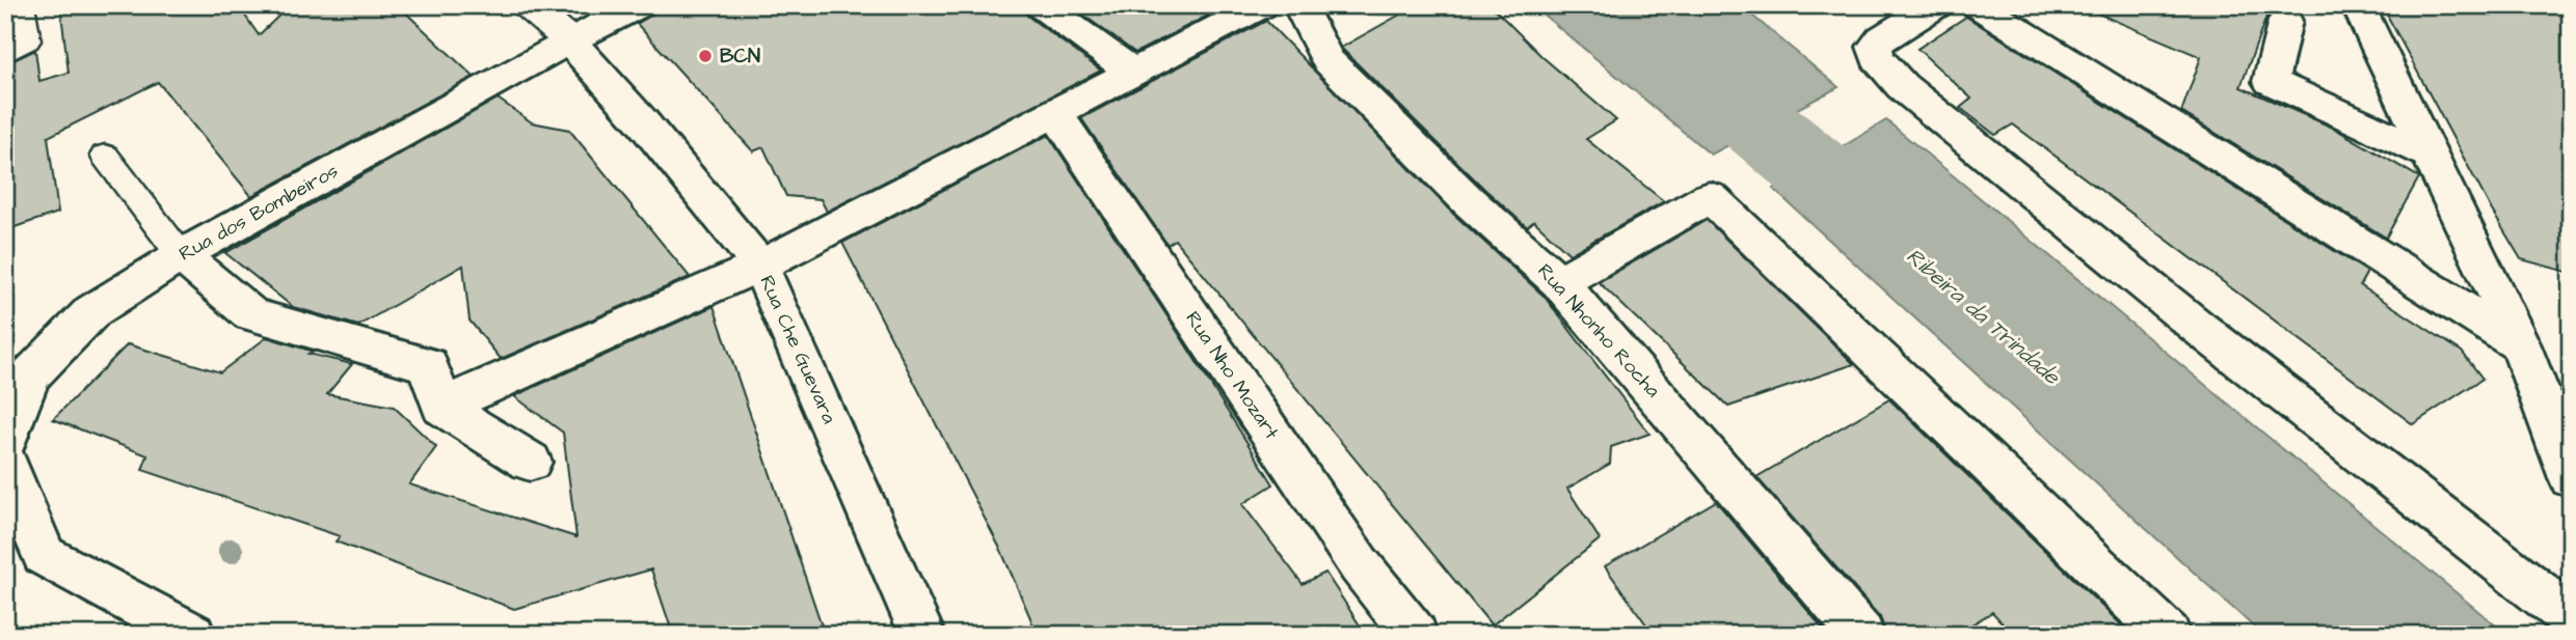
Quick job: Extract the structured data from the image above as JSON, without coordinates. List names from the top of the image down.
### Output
{
  "streets": {
    "street": [
      "Rua dos Bombeiros",
      "Rua Nhonho Rocha",
      "Rua Che Guevara",
      "Rua Nho Mozart"
    ]
  },
  "crossings": [
    ["Rua dos Bombeiros", "Rua Che Guevara"]
  ],
  "water": ["Ribeira da Trindade"],
  "places": ["BCN"]
}
